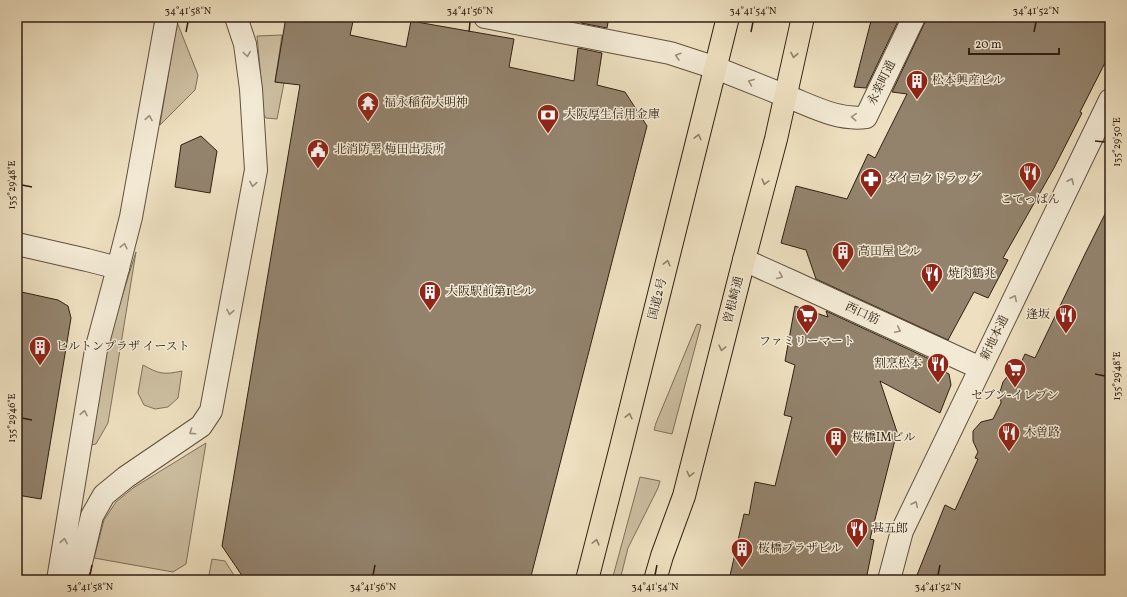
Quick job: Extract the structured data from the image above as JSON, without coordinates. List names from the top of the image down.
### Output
{
  "streets": {
    "highway": ["国道2号", "曽根崎通"],
    "street": ["永楽町通", "西口筋", "新地本通"]
  },
  "crossings": [
    ["永楽町通", "曽根崎通"],
    ["曽根崎通", "西口筋"],
    ["西口筋", "新地本通"]
  ],
  "one_way": [
    "国道2号",
    "曽根崎通",
    "西口筋",
    "新地本通"
  ],
  "places": {
    "building": [
      "松本興産ビル",
      "高田屋 ビル",
      "大阪駅前第1ビル",
      "ヒルトンプラザ イースト",
      "桜橋IMビル",
      "桜橋プラザビル"
    ],
    "temple": ["福永稲荷大明神"],
    "bank": ["大阪厚生信用金庫"],
    "public building": ["北消防署 梅田出張所"],
    "restaurant": [
      "こてっぱん",
      "焼肉鶴兆",
      "逢坂",
      "割烹松本",
      "木曽路",
      "甚五郎"
    ],
    "pharmacy": ["ダイコクドラッグ"],
    "supermarket": ["ファミリーマート", "セブン-イレブン"]
  },
  "scale_bar": "20 m",
  "coordinates": [
    "34°41'58\"N",
    "34°41'56\"N",
    "34°41'54\"N",
    "34°41'52\"N",
    "135°29'50\"E",
    "135°29'48\"E",
    "135°29'46\"E"
  ]
}
